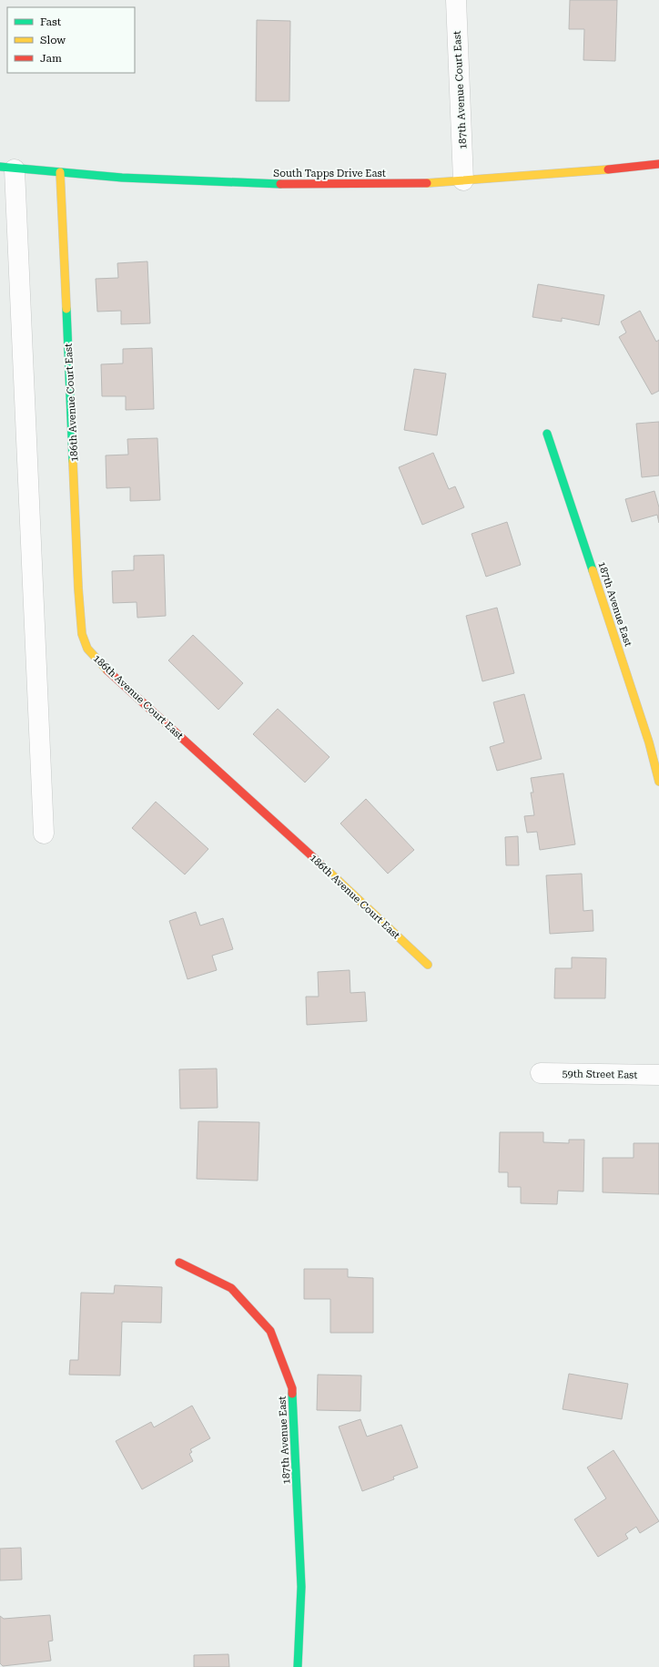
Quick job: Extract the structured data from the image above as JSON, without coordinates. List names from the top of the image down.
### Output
{
  "streets": {
    "street": [
      "187th Avenue Court East",
      "South Tapps Drive East",
      "186th Avenue Court East",
      "187th Avenue East",
      "59th Street East"
    ]
  },
  "crossings": [
    ["187th Avenue Court East", "South Tapps Drive East"],
    ["South Tapps Drive East", "186th Avenue Court East"]
  ],
  "legend": ["Fast", "Slow", "Jam"]
}
